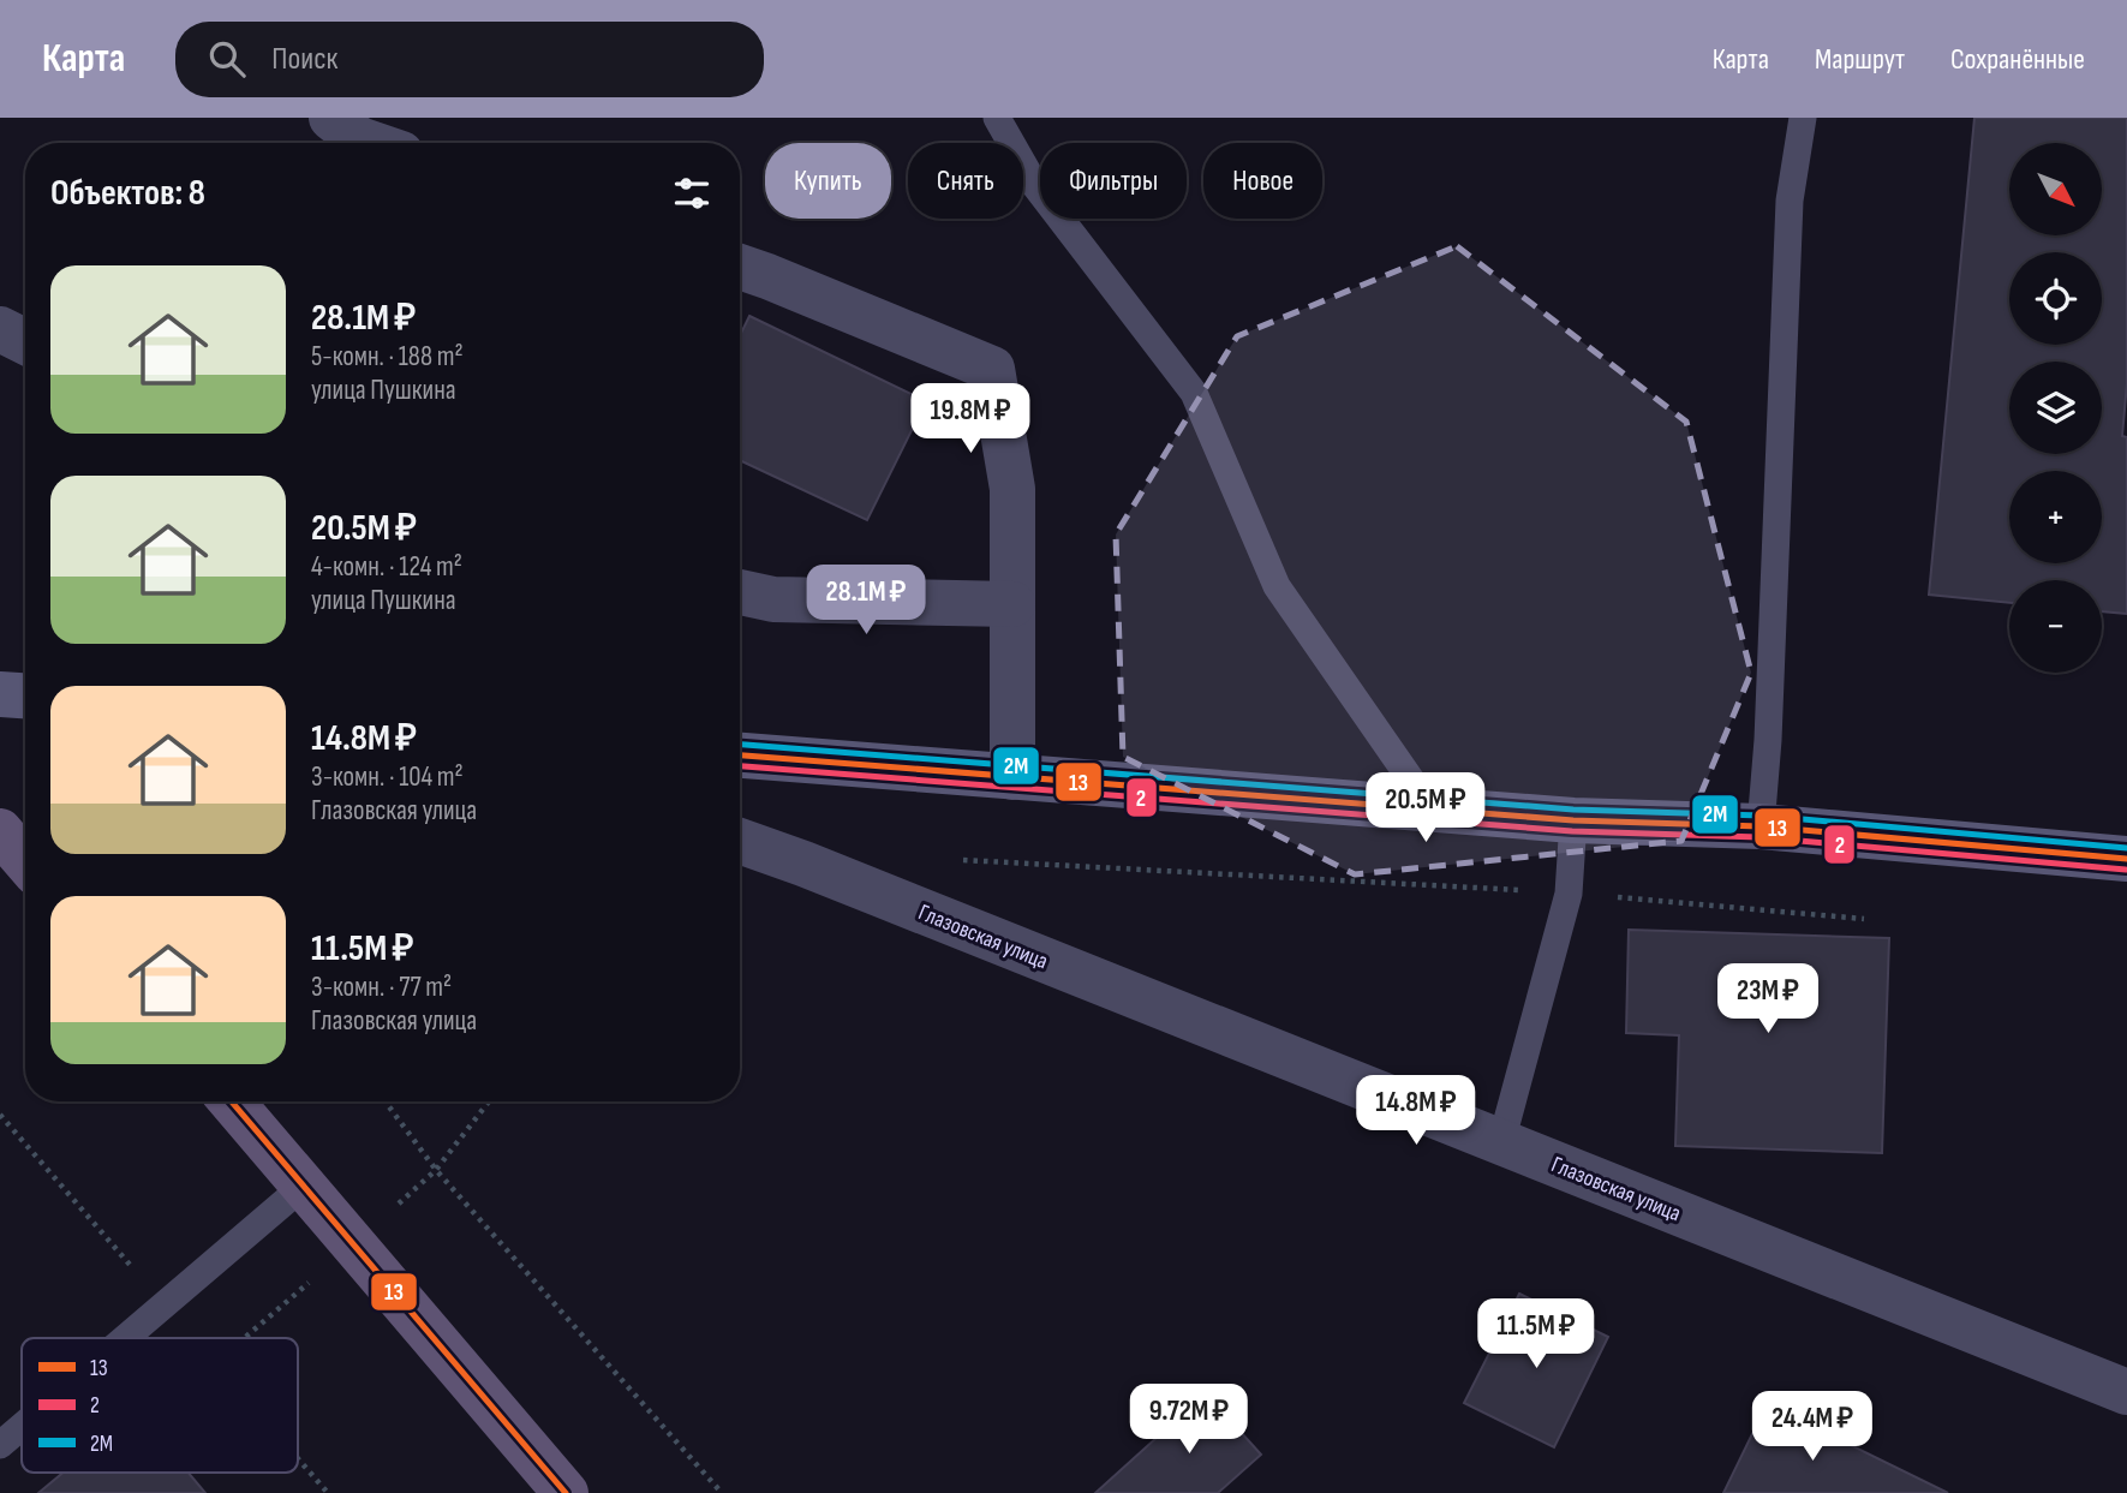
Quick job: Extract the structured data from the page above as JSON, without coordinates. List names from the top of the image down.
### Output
{
  "streets": {
    "street": ["Глазовская улица"]
  },
  "lines": ["transit line 2М", "transit line 13", "transit line 2"],
  "legend": ["13", "2", "2М"],
  "north": "bottom right",
  "page": {
    "header": "Карта",
    "search": "Поиск",
    "nav": ["Карта", "Маршрут", "Сохранённые"],
    "map_buttons": ["+", "−"],
    "chip": [
      "Купить",
      "Снять",
      "Фильтры",
      "Новое"
    ],
    "heading": "Объектов: 8",
    "list": [
      {
        "name": "28.1M ₽",
        "note": "5-комн. · 188 m² · улица Пушкина"
      },
      {
        "name": "20.5M ₽",
        "note": "4-комн. · 124 m² · улица Пушкина"
      },
      {
        "name": "14.8M ₽",
        "note": "3-комн. · 104 m² · Глазовская улица"
      },
      {
        "name": "11.5M ₽",
        "note": "3-комн. · 77 m² · Глазовская улица"
      }
    ],
    "price": [
      "19.8M ₽",
      "28.1M ₽",
      "20.5M ₽",
      "23M ₽",
      "14.8M ₽",
      "11.5M ₽",
      "9.72M ₽",
      "24.4M ₽"
    ]
  }
}
